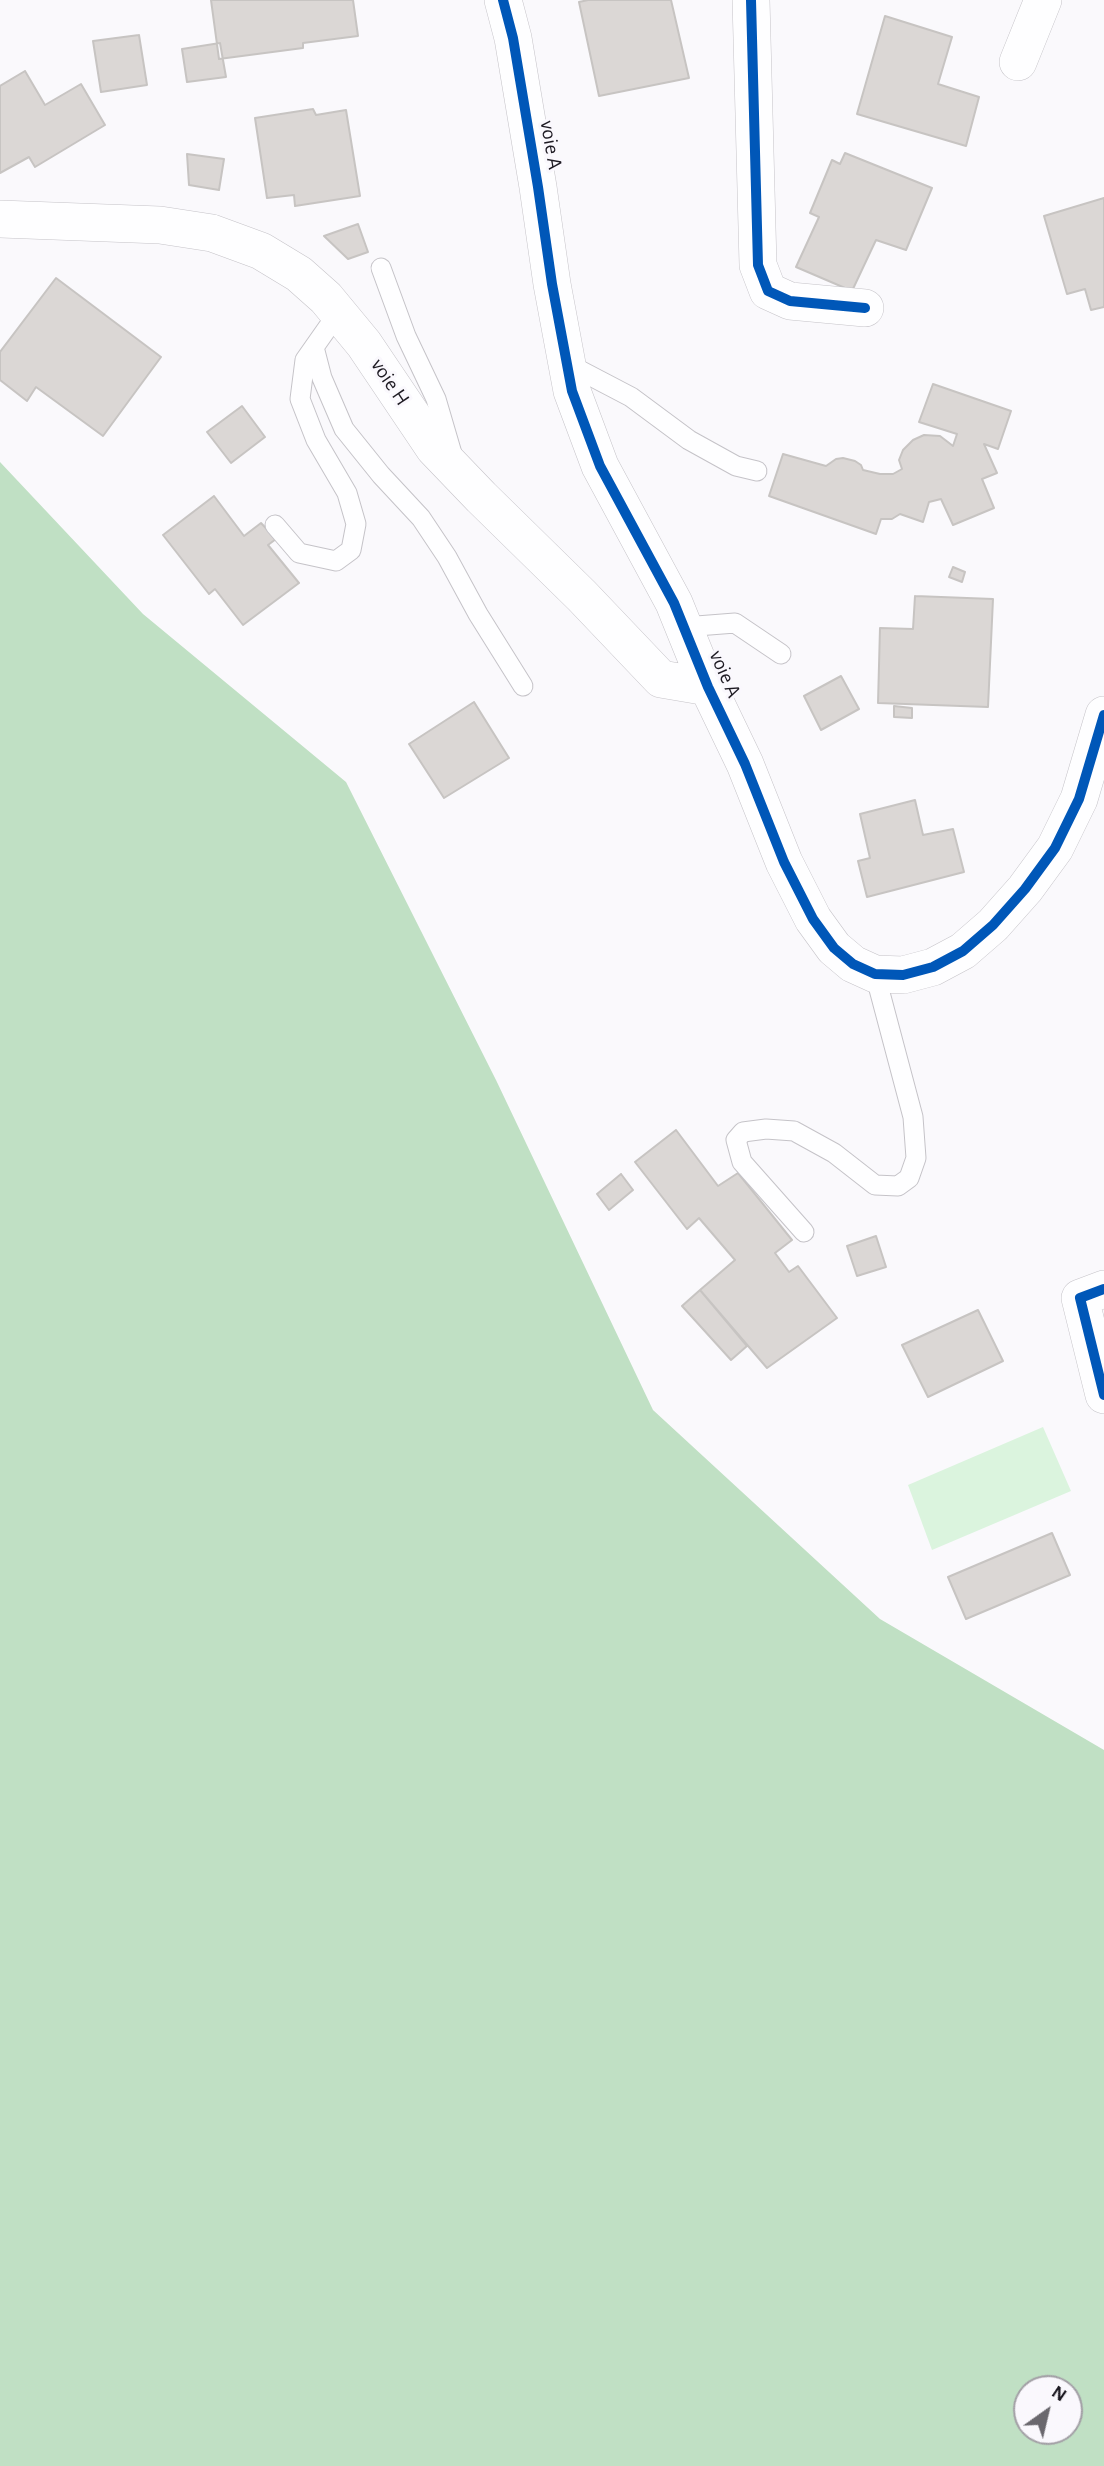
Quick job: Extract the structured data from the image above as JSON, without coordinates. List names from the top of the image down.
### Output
{
  "streets": {
    "street": ["voie A", "voie H"]
  },
  "crossings": [
    ["voie A", "voie H"]
  ],
  "north": "top right"
}
